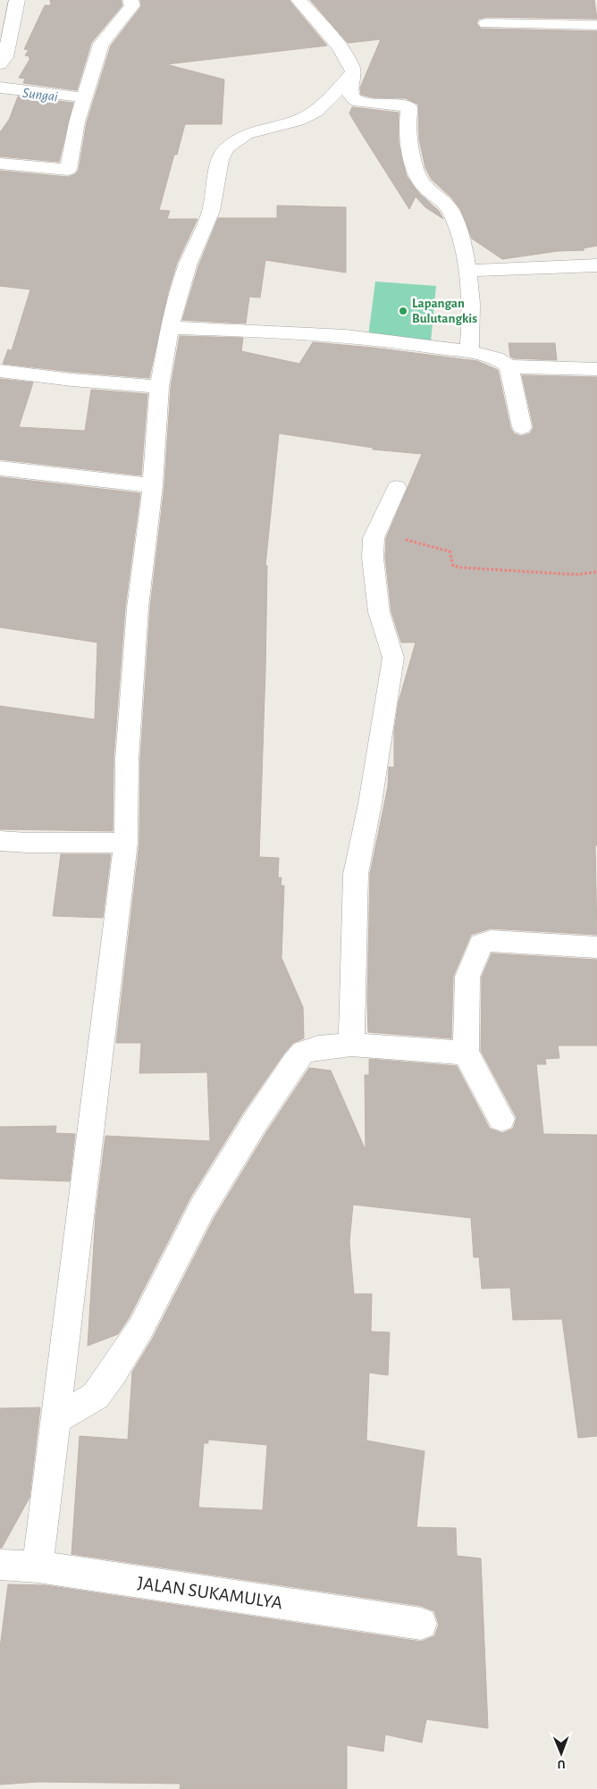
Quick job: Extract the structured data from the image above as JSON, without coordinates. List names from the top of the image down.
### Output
{
  "streets": {
    "street": ["JALAN SUKAMULYA"]
  },
  "water": ["Sungai"],
  "places": ["Lapangan Bulutangkis"],
  "north": "bottom"
}
